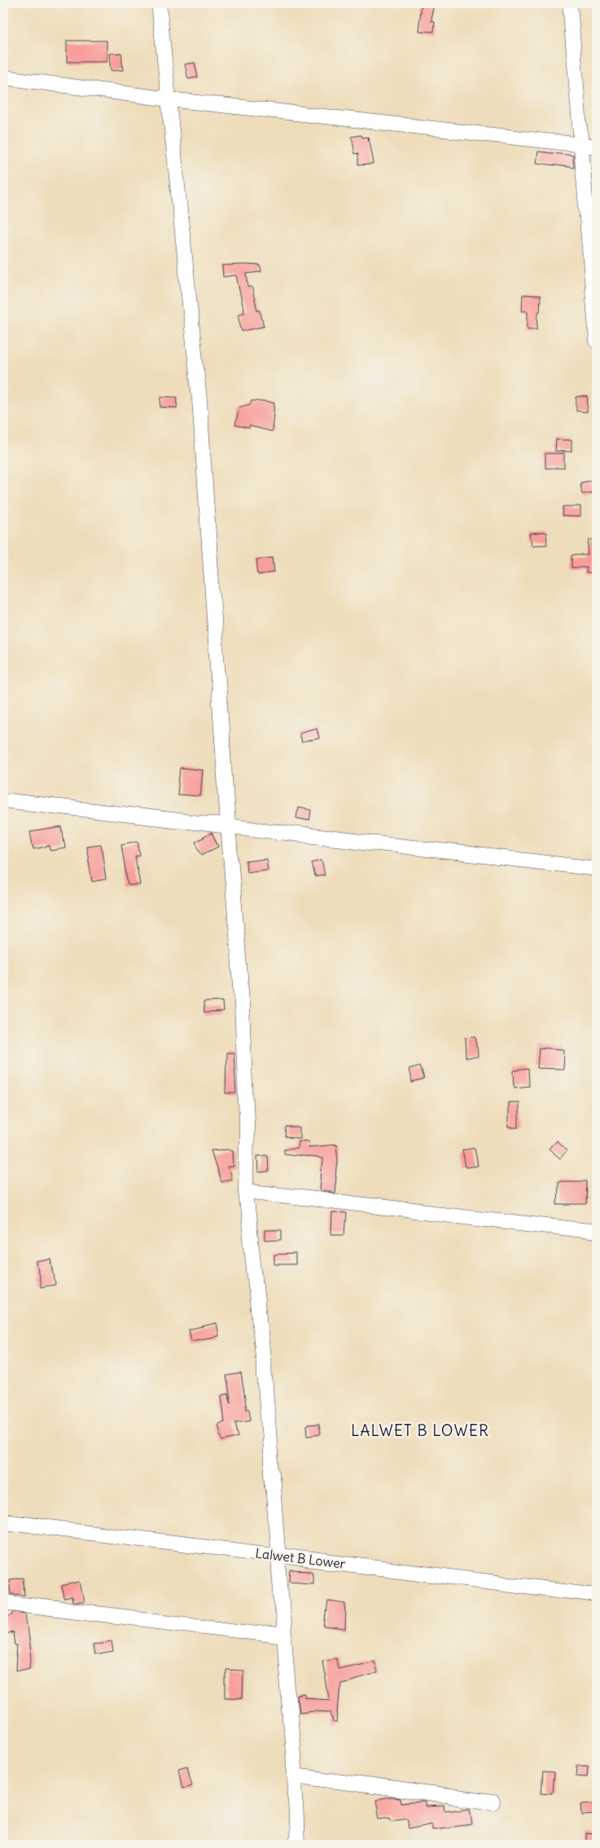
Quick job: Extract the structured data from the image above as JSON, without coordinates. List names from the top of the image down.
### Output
{
  "streets": {
    "street": ["Lalwet B Lower"]
  },
  "districts": ["LALWET B LOWER"]
}
